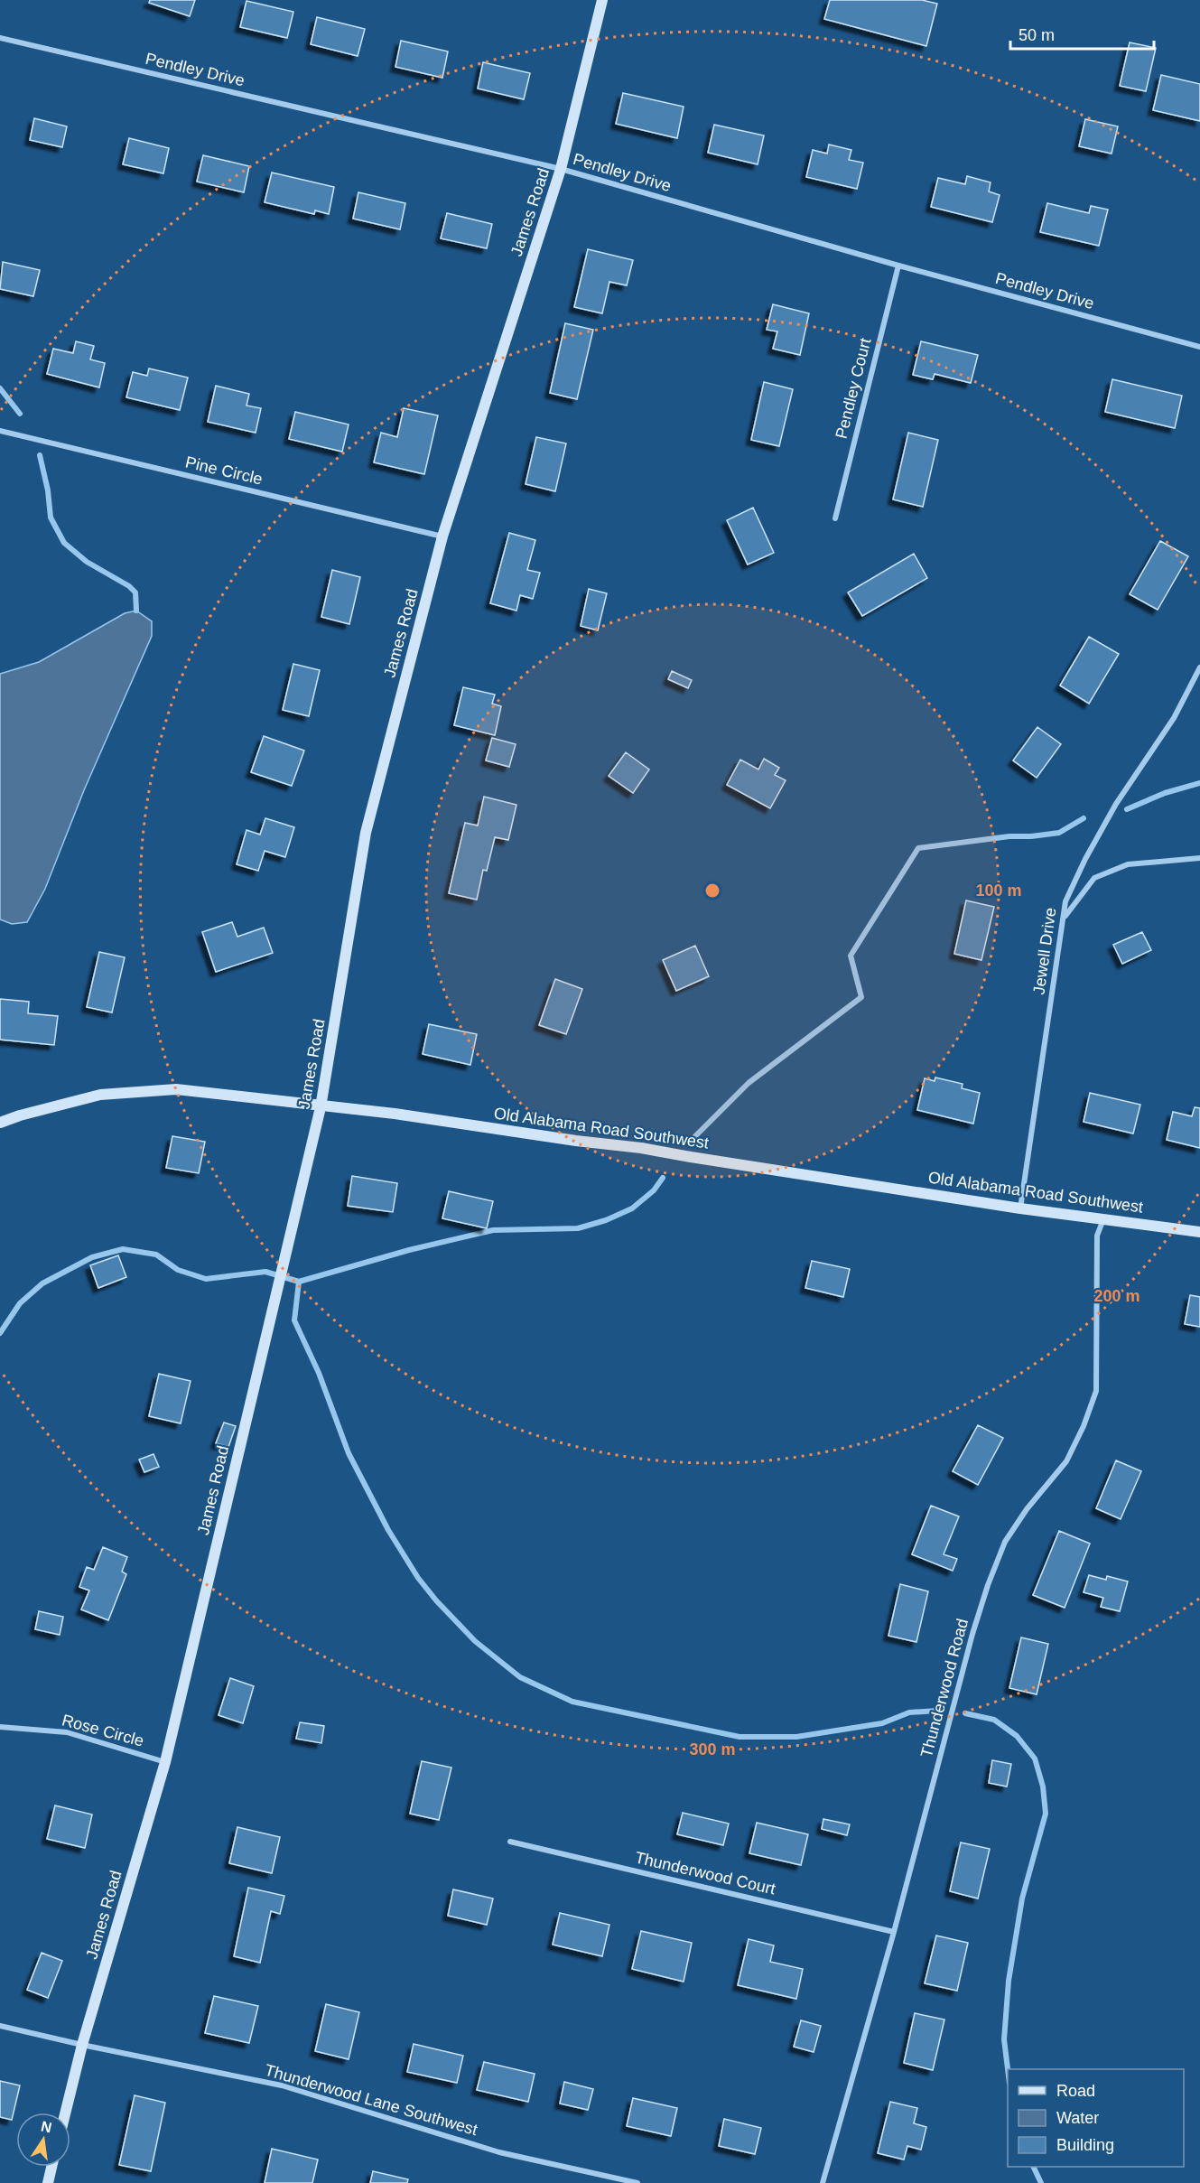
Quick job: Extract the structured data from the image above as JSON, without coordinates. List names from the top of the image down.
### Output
{
  "streets": {
    "street": [
      "Pendley Drive",
      "James Road",
      "Pendley Court",
      "Pine Circle",
      "Jewell Drive",
      "Old Alabama Road Southwest",
      "Thunderwood Road",
      "Rose Circle",
      "Thunderwood Court",
      "Thunderwood Lane Southwest"
    ]
  },
  "crossings": [
    ["Pendley Drive", "James Road"],
    ["Pendley Drive", "Pendley Court"],
    ["James Road", "Pine Circle"],
    ["James Road", "Old Alabama Road Southwest"],
    ["James Road", "Rose Circle"],
    ["James Road", "Thunderwood Lane Southwest"],
    ["Jewell Drive", "Old Alabama Road Southwest"],
    ["Old Alabama Road Southwest", "Thunderwood Road"],
    ["Thunderwood Road", "Thunderwood Court"]
  ],
  "legend": ["Road", "Water", "Building"],
  "scale_bar": "50 m",
  "north": "top",
  "rings": ["100 m", "200 m", "300 m"]
}
